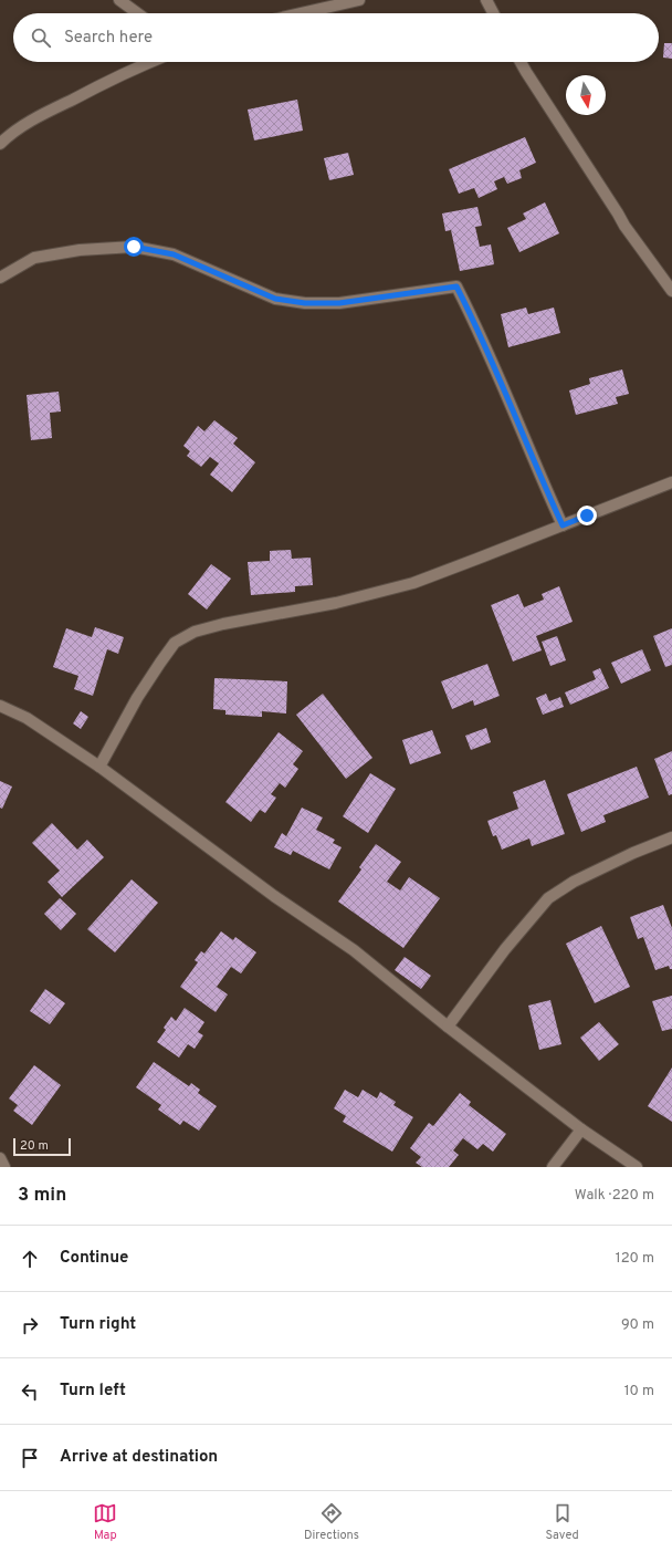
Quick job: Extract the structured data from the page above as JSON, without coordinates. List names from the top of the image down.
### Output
{
  "scale_bar": "20 m",
  "north": "bottom",
  "page": {
    "search": "Search here",
    "scale": "20 m",
    "heading": ["3 min", "Walk · 220 m"],
    "list": [
      ["Continue", "120 m"],
      ["Turn right", "90 m"],
      ["Turn left", "10 m"],
      "Arrive at destination"
    ],
    "nav": ["Map", "Directions", "Saved"]
  }
}
